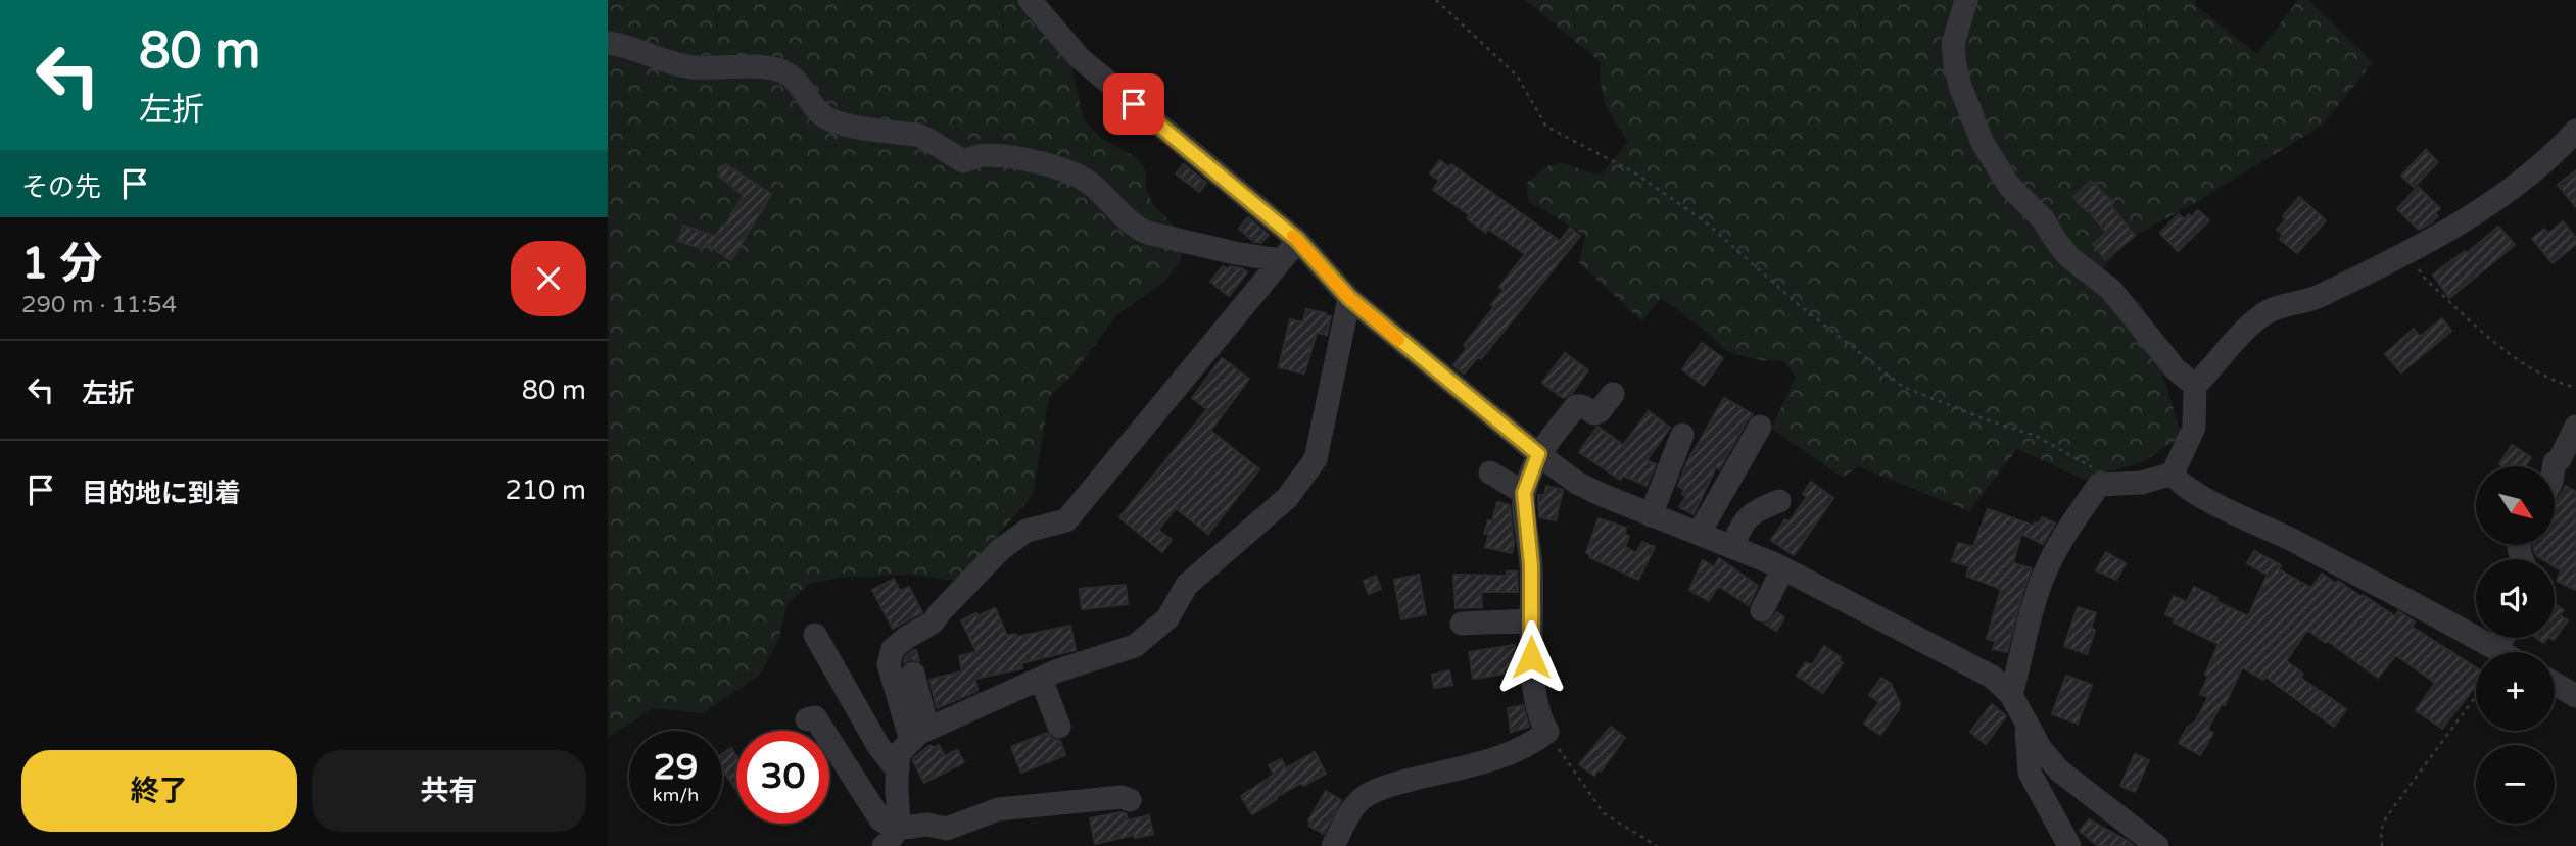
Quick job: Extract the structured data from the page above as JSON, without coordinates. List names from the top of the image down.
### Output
{
  "north": "bottom right",
  "page": {
    "turn": ["80 m", "左折"],
    "then": "その先",
    "heading": ["1 分", "290 m · 11:54"],
    "list": [
      {
        "name": "左折",
        "value": "80 m"
      },
      {
        "name": "目的地に到着",
        "value": "210 m"
      }
    ],
    "map_buttons": ["+", "−"],
    "speed": "29 km/h",
    "limit": "30",
    "buttons": ["終了", "共有"]
  }
}
